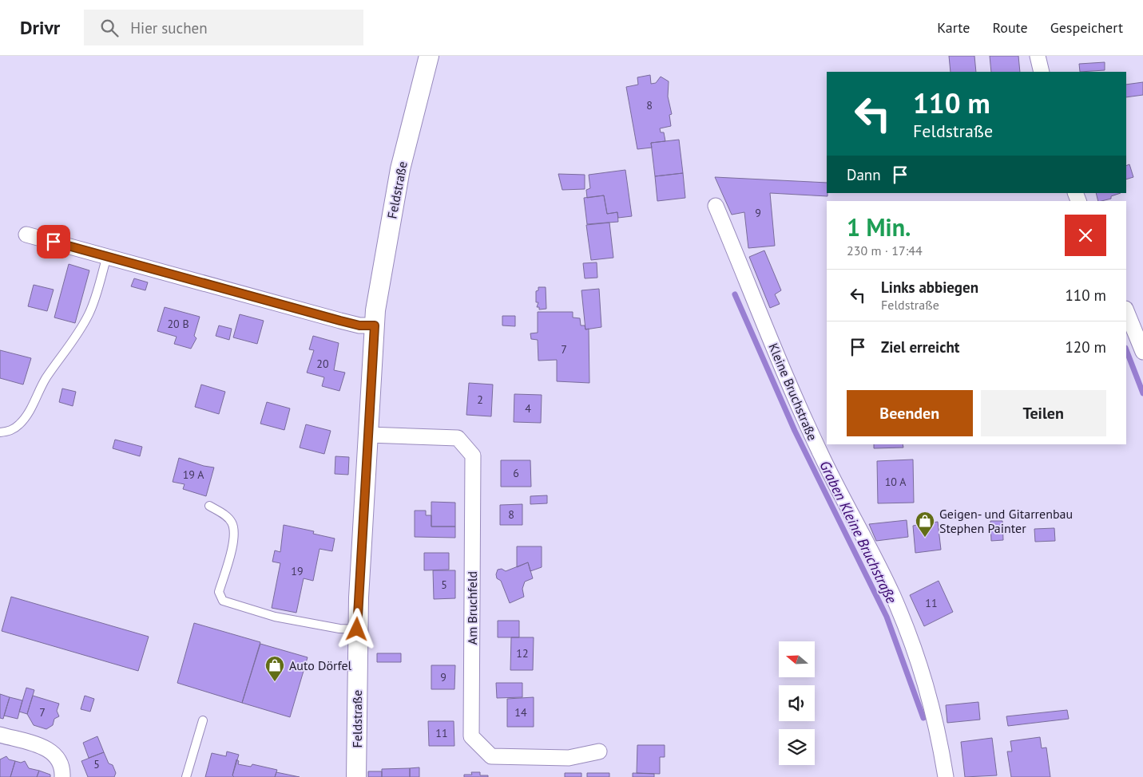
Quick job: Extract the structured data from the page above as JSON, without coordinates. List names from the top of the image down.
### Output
{
  "streets": {
    "street": ["Feldstraße", "Kleine Bruchstraße", "Am Bruchfeld"]
  },
  "crossings": [
    ["Feldstraße", "Am Bruchfeld"]
  ],
  "water": ["Graben Kleine Bruchstraße"],
  "places": {
    "shop": ["Geigen- und Gitarrenbau Stephen Painter", "Auto Dörfel"]
  },
  "house_numbers": [
    "8",
    "9",
    "20 B",
    "7",
    "20",
    "2",
    "4",
    "6",
    "19 A",
    "10 A",
    "8",
    "19",
    "5",
    "11",
    "12",
    "9",
    "7",
    "14",
    "11",
    "5"
  ],
  "north": "left",
  "page": {
    "header": "Drivr",
    "search": "Hier suchen",
    "nav": ["Karte", "Route", "Gespeichert"],
    "turn": ["110 m", "Feldstraße"],
    "then": "Dann",
    "heading": ["1 Min.", "230 m · 17:44"],
    "list": [
      {
        "name": "Links abbiegen",
        "note": "Feldstraße",
        "value": "110 m"
      },
      {
        "name": "Ziel erreicht",
        "value": "120 m"
      }
    ],
    "buttons": ["Beenden", "Teilen"]
  }
}
